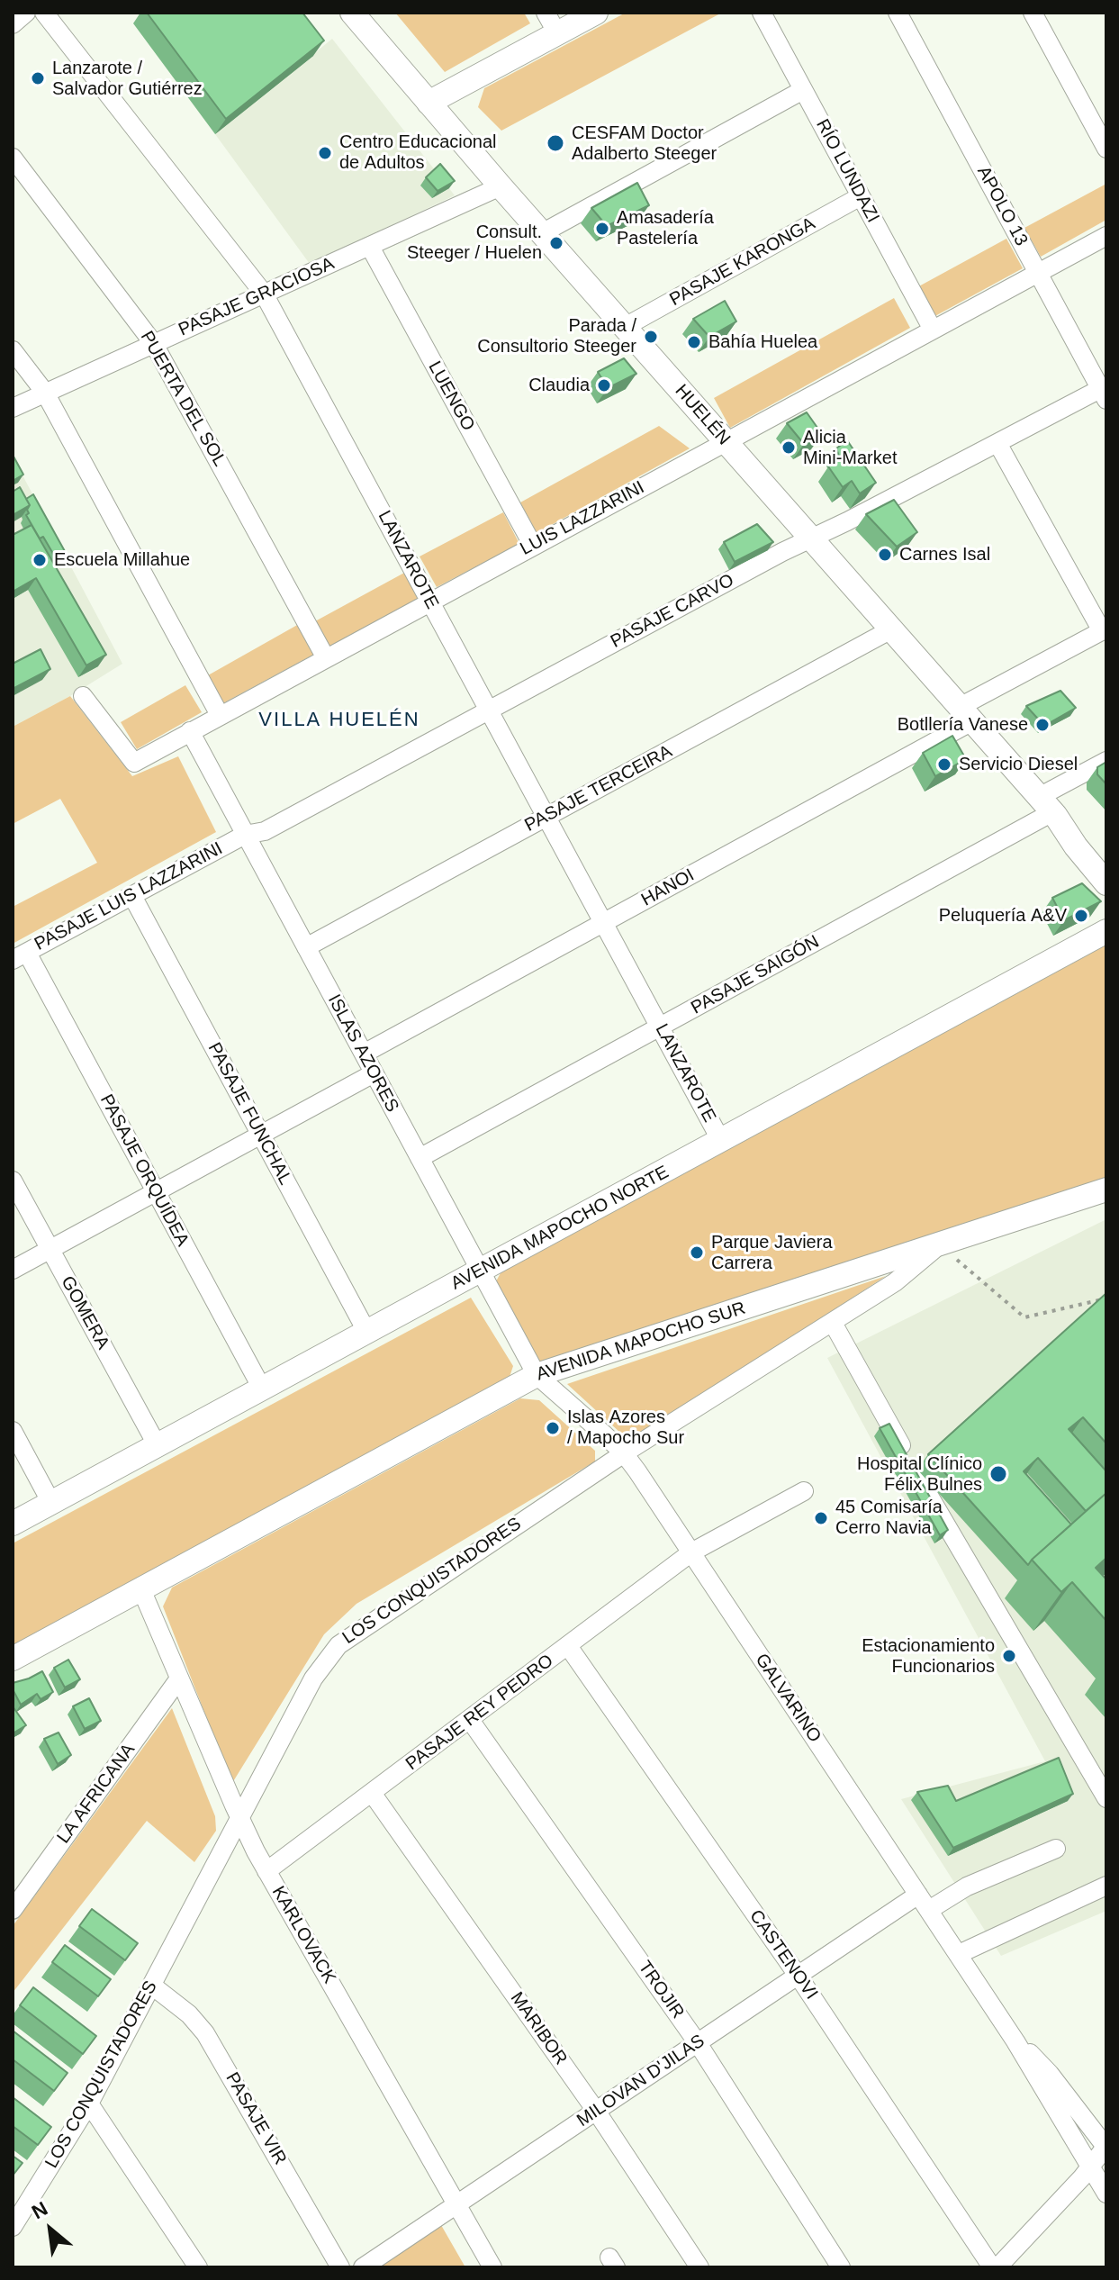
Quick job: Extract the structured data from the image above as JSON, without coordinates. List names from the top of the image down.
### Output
{
  "streets": {
    "main road": ["HUELÉN", "AVENIDA MAPOCHO NORTE", "AVENIDA MAPOCHO SUR"],
    "street": [
      "RÍO LUNDAZI",
      "APOLO 13",
      "PASAJE KARONGA",
      "PASAJE GRACIOSA",
      "LUENGO",
      "PUERTA DEL SOL",
      "LUIS LAZZARINI",
      "LANZAROTE",
      "PASAJE CARVO",
      "PASAJE TERCEIRA",
      "HANOI",
      "PASAJE LUIS LAZZARINI",
      "PASAJE SAIGÓN",
      "ISLAS AZORES",
      "PASAJE FUNCHAL",
      "PASAJE ORQUÍDEA",
      "GOMERA",
      "LOS CONQUISTADORES",
      "GALVARINO",
      "PASAJE REY PEDRO",
      "LA AFRICANA",
      "KARLOVACK",
      "CASTENOVI",
      "TROJIR",
      "MARIBOR",
      "MILOVAN D'JILAS",
      "PASAJE VIR"
    ]
  },
  "crossings": [
    ["RÍO LUNDAZI", "PASAJE KARONGA"],
    ["RÍO LUNDAZI", "LUIS LAZZARINI"],
    ["APOLO 13", "LUIS LAZZARINI"],
    ["APOLO 13", "PASAJE CARVO"],
    ["PASAJE KARONGA", "HUELÉN"],
    ["PASAJE GRACIOSA", "LUENGO"],
    ["PASAJE GRACIOSA", "PUERTA DEL SOL"],
    ["PASAJE GRACIOSA", "HUELÉN"],
    ["PASAJE GRACIOSA", "LANZAROTE"],
    ["LUENGO", "LUIS LAZZARINI"],
    ["PUERTA DEL SOL", "LUIS LAZZARINI"],
    ["HUELÉN", "LUIS LAZZARINI"],
    ["HUELÉN", "PASAJE CARVO"],
    ["HUELÉN", "PASAJE TERCEIRA"],
    ["HUELÉN", "HANOI"],
    ["HUELÉN", "PASAJE SAIGÓN"],
    ["LUIS LAZZARINI", "LANZAROTE"],
    ["LUIS LAZZARINI", "ISLAS AZORES"],
    ["LANZAROTE", "PASAJE CARVO"],
    ["LANZAROTE", "PASAJE TERCEIRA"],
    ["LANZAROTE", "HANOI"],
    ["LANZAROTE", "PASAJE SAIGÓN"],
    ["LANZAROTE", "AVENIDA MAPOCHO NORTE"],
    ["PASAJE CARVO", "PASAJE LUIS LAZZARINI"],
    ["PASAJE CARVO", "ISLAS AZORES"],
    ["PASAJE TERCEIRA", "ISLAS AZORES"],
    ["HANOI", "ISLAS AZORES"],
    ["PASAJE LUIS LAZZARINI", "ISLAS AZORES"],
    ["PASAJE LUIS LAZZARINI", "PASAJE FUNCHAL"],
    ["PASAJE LUIS LAZZARINI", "PASAJE ORQUÍDEA"],
    ["PASAJE SAIGÓN", "ISLAS AZORES"],
    ["ISLAS AZORES", "AVENIDA MAPOCHO NORTE"],
    ["ISLAS AZORES", "AVENIDA MAPOCHO SUR"],
    ["ISLAS AZORES", "GALVARINO"],
    ["PASAJE FUNCHAL", "AVENIDA MAPOCHO NORTE"],
    ["PASAJE ORQUÍDEA", "AVENIDA MAPOCHO NORTE"],
    ["AVENIDA MAPOCHO NORTE", "GOMERA"],
    ["AVENIDA MAPOCHO SUR", "LOS CONQUISTADORES"],
    ["AVENIDA MAPOCHO SUR", "GALVARINO"],
    ["AVENIDA MAPOCHO SUR", "KARLOVACK"],
    ["LOS CONQUISTADORES", "GALVARINO"],
    ["LOS CONQUISTADORES", "KARLOVACK"],
    ["LOS CONQUISTADORES", "PASAJE VIR"],
    ["GALVARINO", "PASAJE REY PEDRO"],
    ["GALVARINO", "MILOVAN D'JILAS"],
    ["PASAJE REY PEDRO", "KARLOVACK"],
    ["PASAJE REY PEDRO", "CASTENOVI"],
    ["PASAJE REY PEDRO", "TROJIR"],
    ["PASAJE REY PEDRO", "MARIBOR"],
    ["LA AFRICANA", "KARLOVACK"],
    ["KARLOVACK", "MILOVAN D'JILAS"],
    ["CASTENOVI", "MILOVAN D'JILAS"],
    ["TROJIR", "MILOVAN D'JILAS"],
    ["MARIBOR", "MILOVAN D'JILAS"]
  ],
  "districts": ["VILLA HUELÉN"],
  "places": [
    "Lanzarote / Salvador Gutiérrez",
    "CESFAM Doctor Adalberto Steeger",
    "Centro Educacional de Adultos",
    "Amasadería Pastelería",
    "Consult. Steeger / Huelen",
    "Parada / Consultorio Steeger",
    "Bahía Huelea",
    "Claudia",
    "Alicia Mini-Market",
    "Carnes Isal",
    "Escuela Millahue",
    "Botllería Vanese",
    "Servicio Diesel",
    "Peluquería A&V",
    "Parque Javiera Carrera",
    "Islas Azores / Mapocho Sur",
    "Hospital Clínico Félix Bulnes",
    "45 Comisaría Cerro Navia",
    "Estacionamiento Funcionarios"
  ],
  "north": "top left"
}
